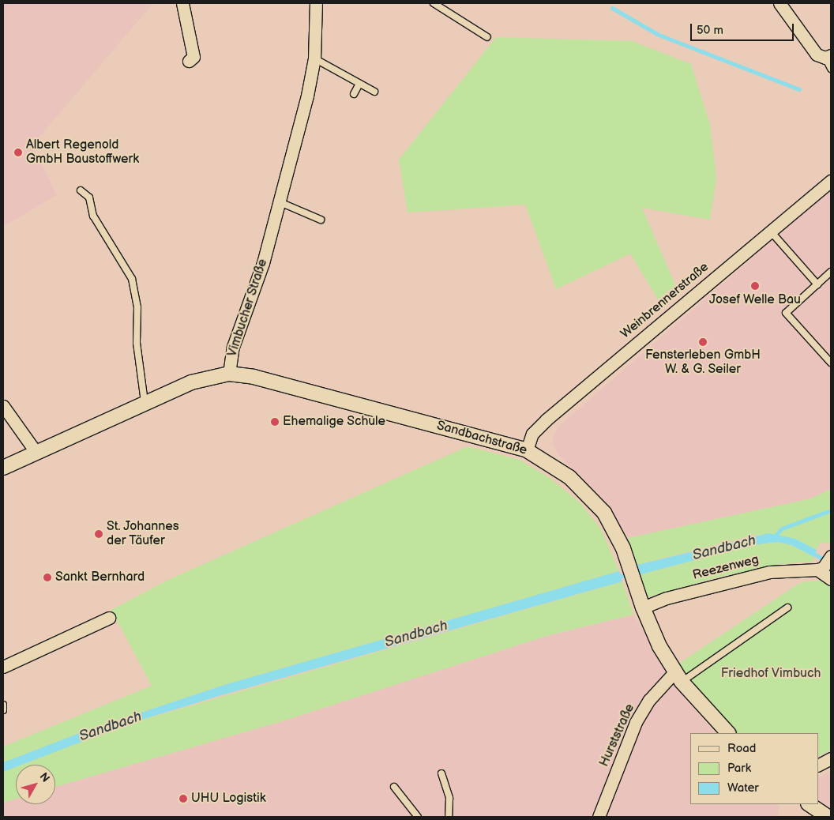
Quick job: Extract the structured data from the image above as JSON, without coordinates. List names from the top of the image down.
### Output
{
  "streets": {
    "street": [
      "Weinbrennerstraße",
      "Vimbucher Straße",
      "Sandbachstraße",
      "Reezenweg",
      "Hurststraße"
    ]
  },
  "crossings": [
    ["Weinbrennerstraße", "Sandbachstraße"],
    ["Vimbucher Straße", "Sandbachstraße"],
    ["Sandbachstraße", "Reezenweg"],
    ["Sandbachstraße", "Hurststraße"]
  ],
  "water": ["Sandbach"],
  "parks": ["Friedhof Vimbuch"],
  "places": [
    "Albert Regenold GmbH Baustoffwerk",
    "Josef Welle Bau",
    "Fensterleben GmbH W. & G. Seiler",
    "Ehemalige Schule",
    "St. Johannes der Täufer",
    "Sankt Bernhard",
    "UHU Logistik"
  ],
  "legend": ["Road", "Park", "Water"],
  "scale_bar": "50 m",
  "north": "top right"
}
